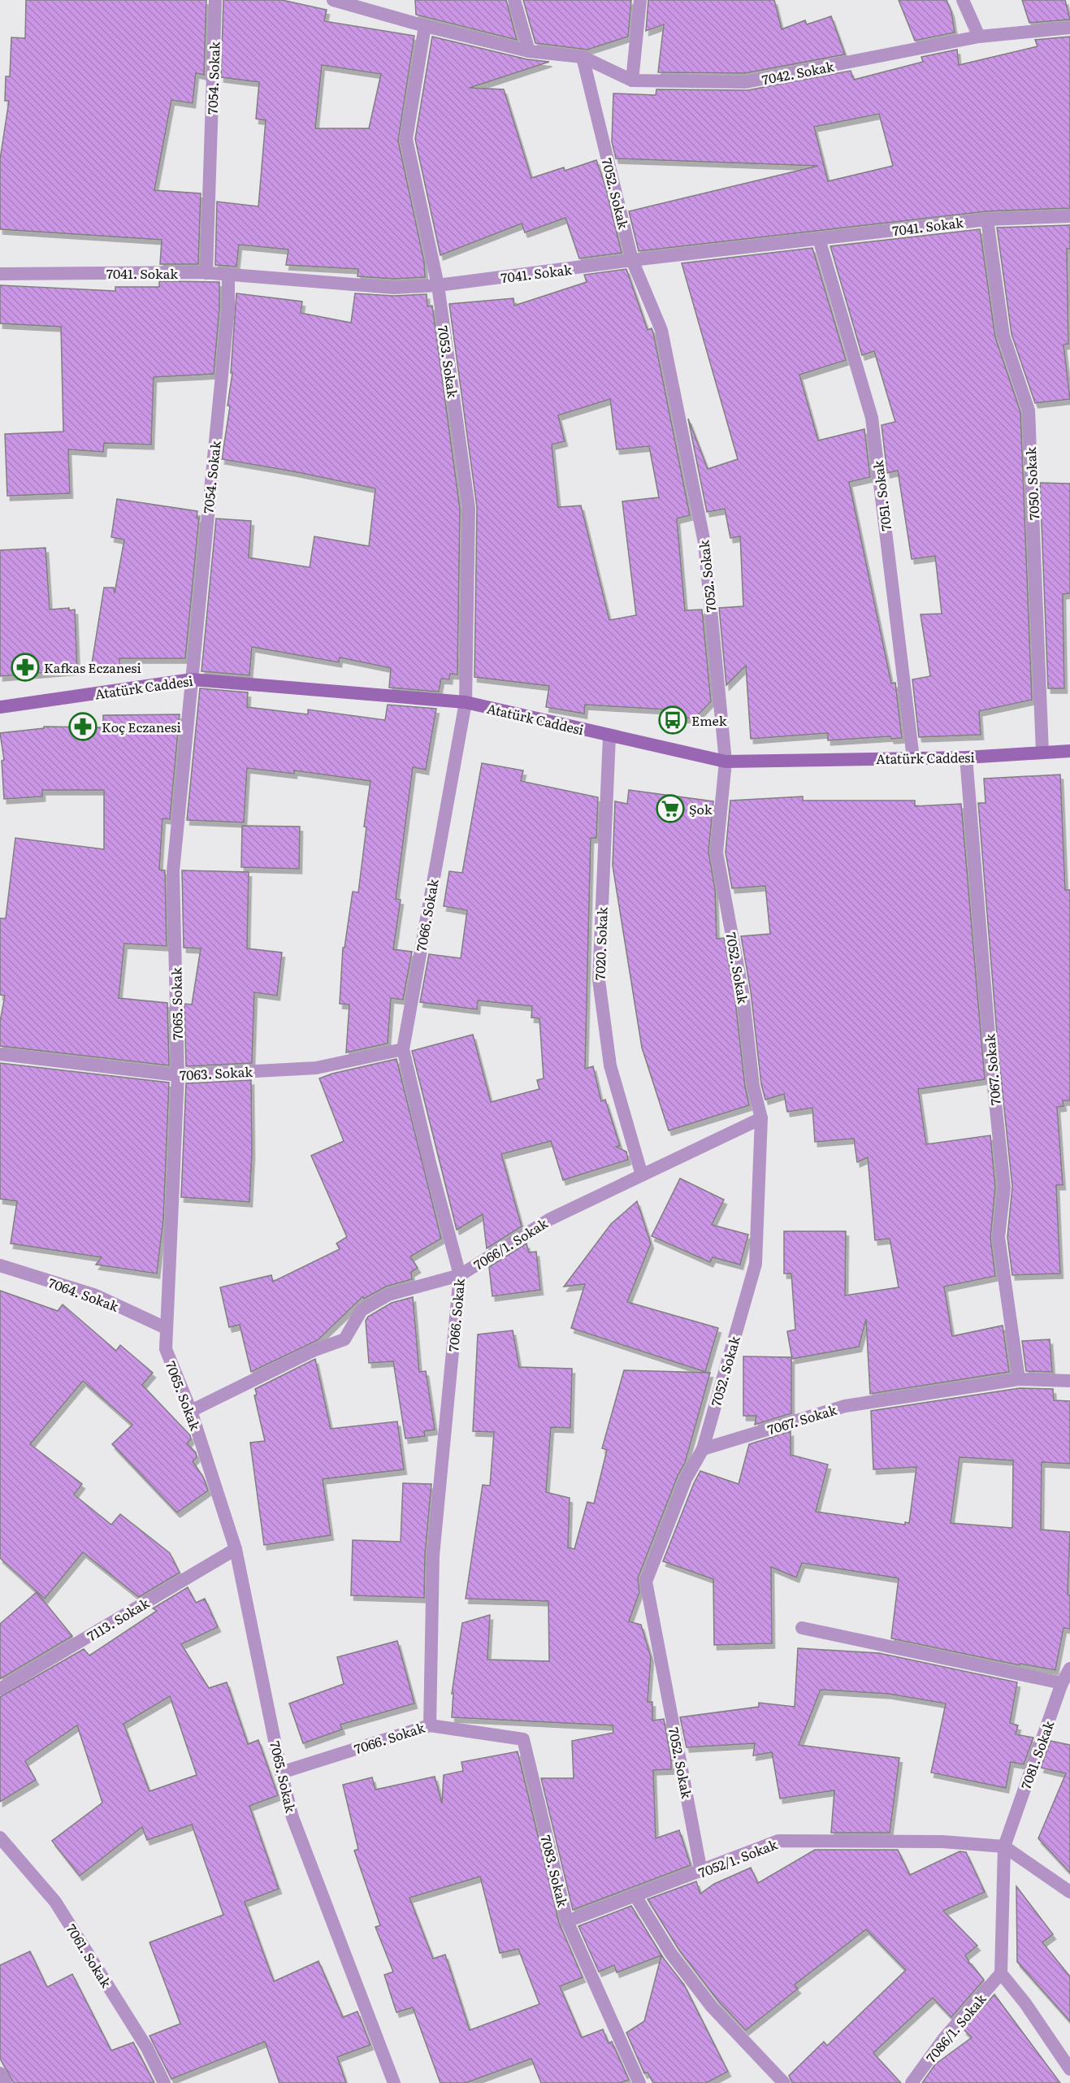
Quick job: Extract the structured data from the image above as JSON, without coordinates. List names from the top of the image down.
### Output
{
  "streets": {
    "main road": ["Atatürk Caddesi"],
    "street": [
      "7042. Sokak",
      "7054. Sokak",
      "7052. Sokak",
      "7041. Sokak",
      "7053. Sokak",
      "7050. Sokak",
      "7051. Sokak",
      "7066. Sokak",
      "7020. Sokak",
      "7065. Sokak",
      "7067. Sokak",
      "7063. Sokak",
      "7066/1. Sokak",
      "7064. Sokak",
      "7113. Sokak",
      "7081. Sokak",
      "7052/1. Sokak",
      "7083. Sokak",
      "7061. Sokak",
      "7086/1. Sokak"
    ]
  },
  "crossings": [
    ["7042. Sokak", "7052. Sokak"],
    ["7042. Sokak", "7053. Sokak"],
    ["7054. Sokak", "7041. Sokak"],
    ["7054. Sokak", "Atatürk Caddesi"],
    ["7054. Sokak", "7065. Sokak"],
    ["7052. Sokak", "7041. Sokak"],
    ["7052. Sokak", "Atatürk Caddesi"],
    ["7052. Sokak", "7067. Sokak"],
    ["7052. Sokak", "7066/1. Sokak"],
    ["7052. Sokak", "7052/1. Sokak"],
    ["7041. Sokak", "7053. Sokak"],
    ["7041. Sokak", "7050. Sokak"],
    ["7041. Sokak", "7051. Sokak"],
    ["7053. Sokak", "Atatürk Caddesi"],
    ["7053. Sokak", "7066. Sokak"],
    ["7050. Sokak", "Atatürk Caddesi"],
    ["7051. Sokak", "Atatürk Caddesi"],
    ["Atatürk Caddesi", "7066. Sokak"],
    ["Atatürk Caddesi", "7020. Sokak"],
    ["Atatürk Caddesi", "7065. Sokak"],
    ["Atatürk Caddesi", "7067. Sokak"],
    ["7066. Sokak", "7065. Sokak"],
    ["7066. Sokak", "7063. Sokak"],
    ["7066. Sokak", "7066/1. Sokak"],
    ["7066. Sokak", "7083. Sokak"],
    ["7020. Sokak", "7066/1. Sokak"],
    ["7065. Sokak", "7063. Sokak"],
    ["7065. Sokak", "7066/1. Sokak"],
    ["7065. Sokak", "7064. Sokak"],
    ["7065. Sokak", "7113. Sokak"],
    ["7081. Sokak", "7052/1. Sokak"],
    ["7081. Sokak", "7086/1. Sokak"],
    ["7052/1. Sokak", "7083. Sokak"]
  ],
  "places": {
    "pharmacy": ["Kafkas Eczanesi", "Koç Eczanesi"],
    "bus stop": ["Emek"],
    "supermarket": ["Şok"]
  }
}
